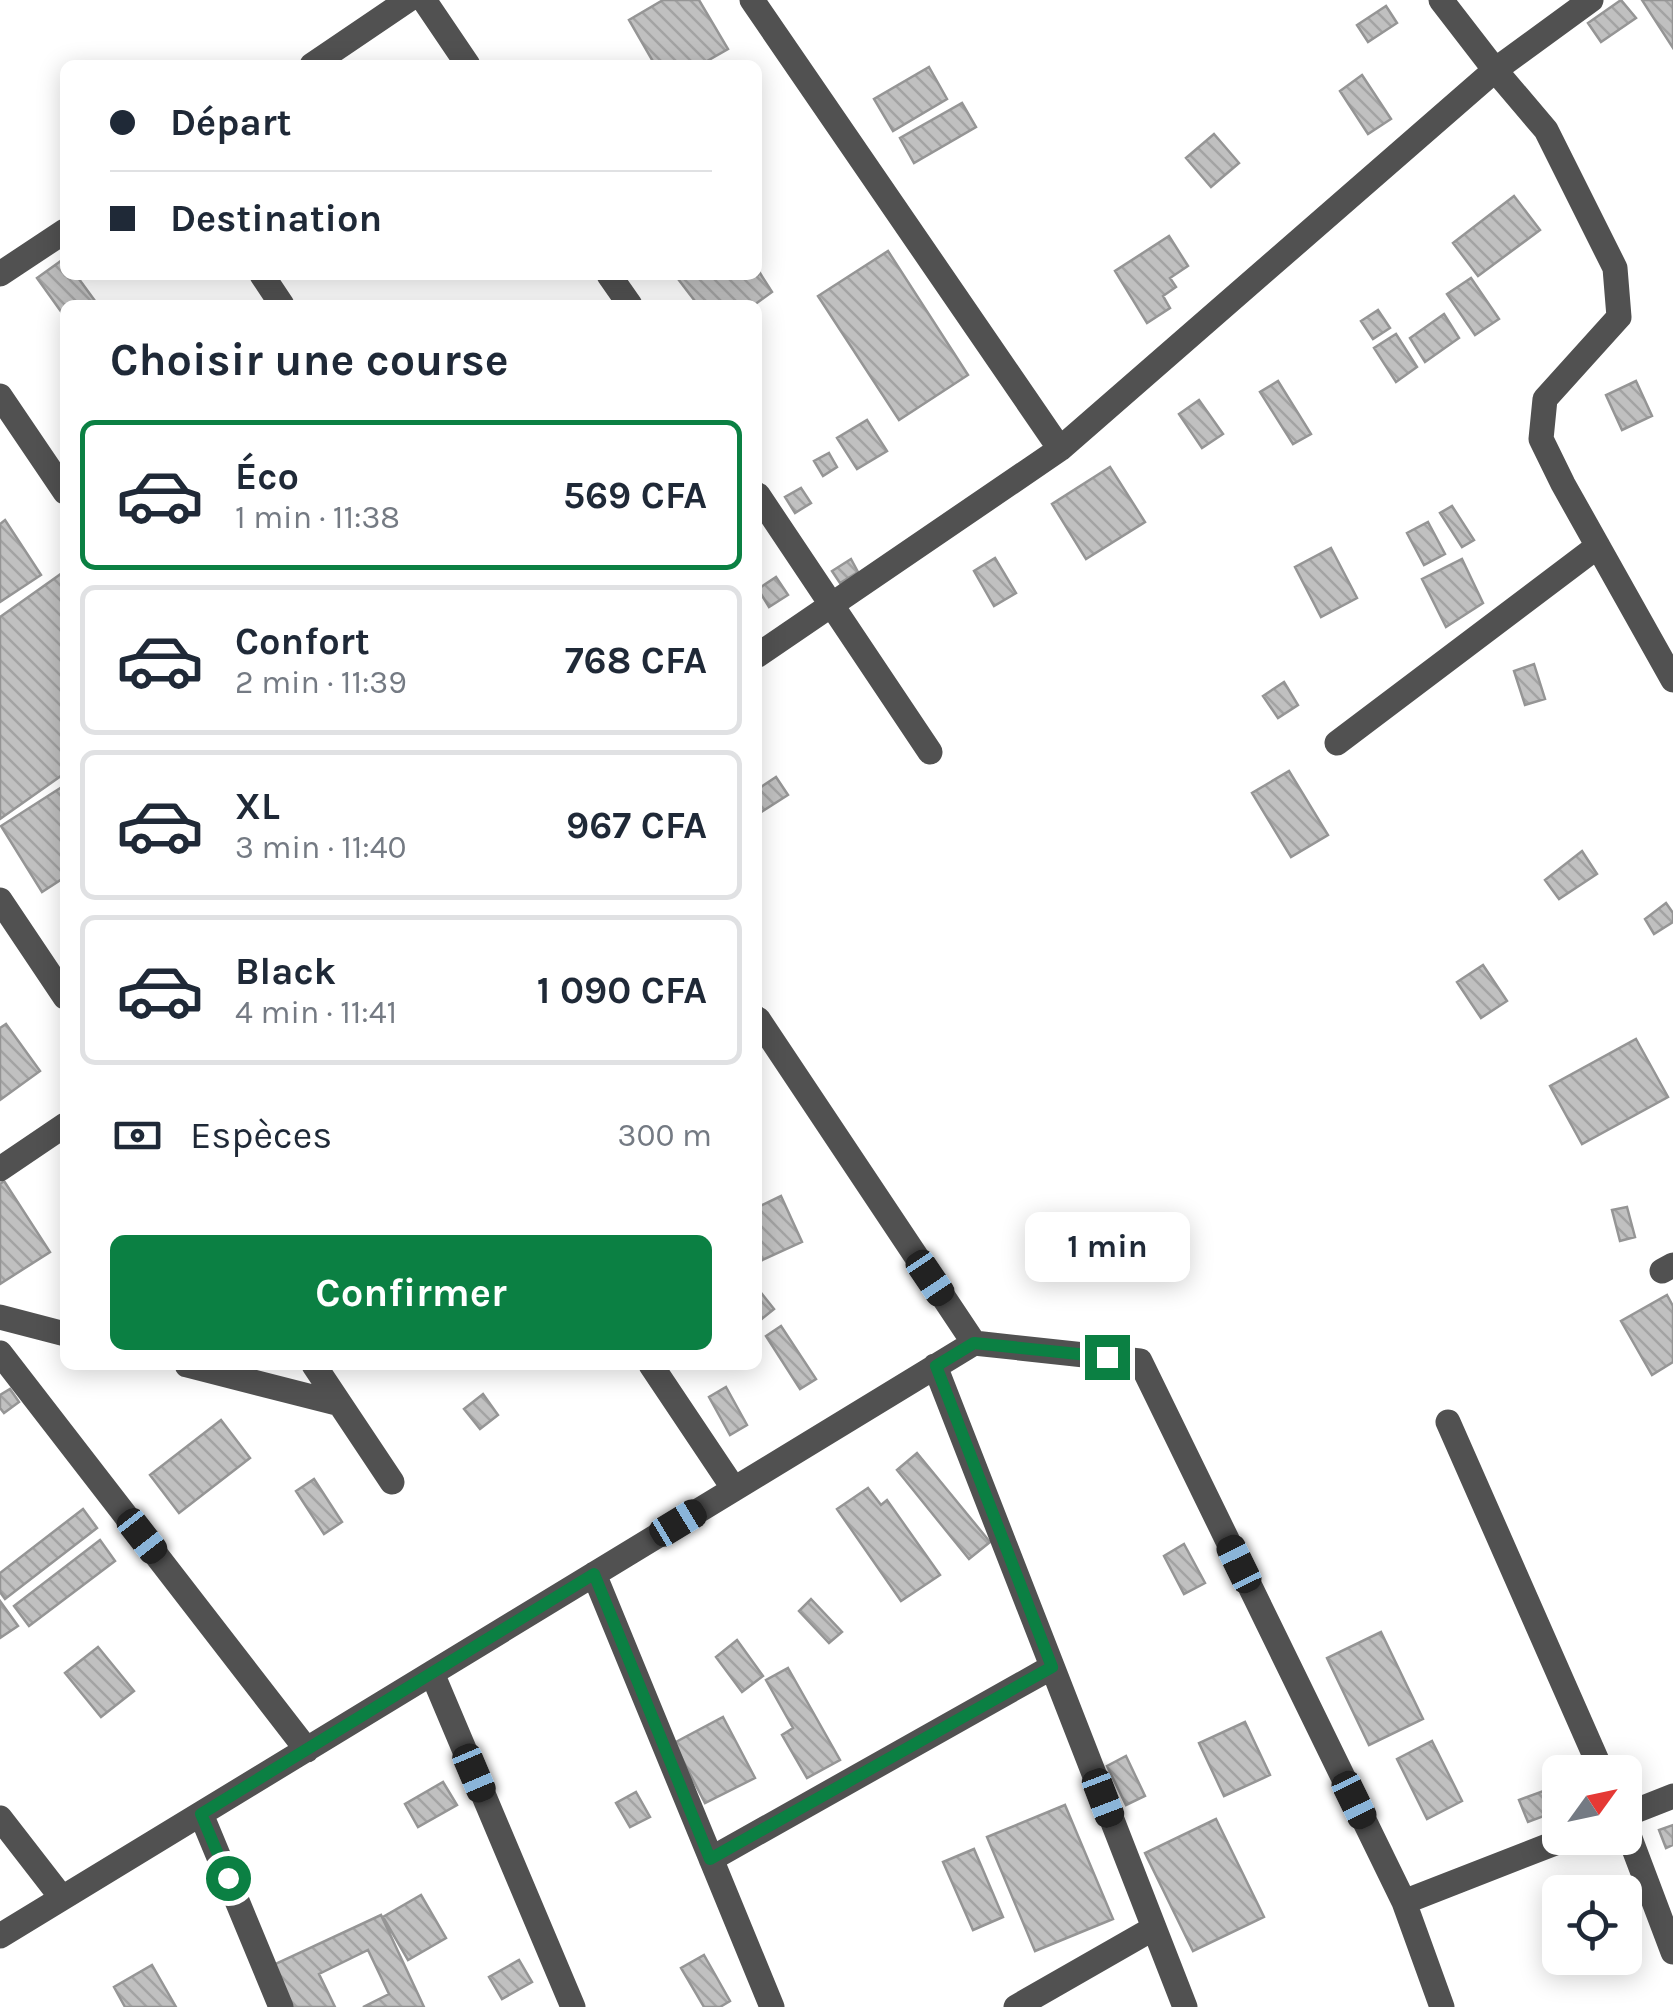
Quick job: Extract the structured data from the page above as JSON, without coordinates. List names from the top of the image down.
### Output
{
  "north": "top right",
  "page": {
    "banner": ["Départ", "Destination"],
    "heading": "Choisir une course",
    "list": [
      {
        "name": "Éco",
        "note": "1 min · 11:38",
        "value": "569 CFA"
      },
      {
        "name": "Confort",
        "note": "2 min · 11:39",
        "value": "768 CFA"
      },
      {
        "name": "XL",
        "note": "3 min · 11:40",
        "value": "967 CFA"
      },
      {
        "name": "Black",
        "note": "4 min · 11:41",
        "value": "1 090 CFA"
      }
    ],
    "pay": ["Espèces", "300 m"],
    "bubble": "1 min",
    "buttons": "Confirmer"
  }
}
